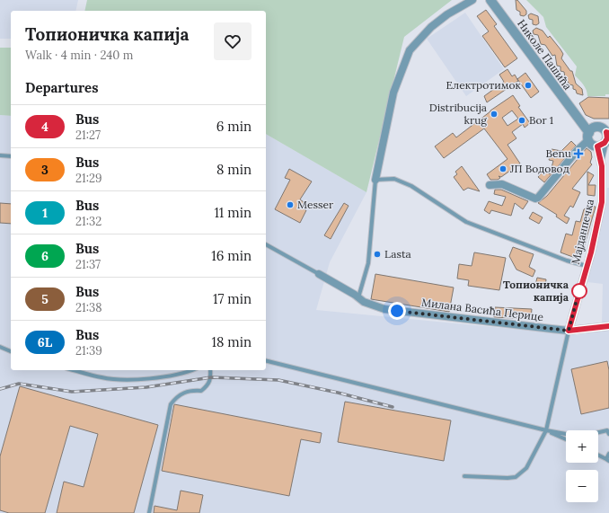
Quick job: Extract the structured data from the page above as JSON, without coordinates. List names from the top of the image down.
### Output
{
  "streets": {
    "street": ["Николе Пашића", "Мајданпечка", "Милана Васића Перице"]
  },
  "crossings": [
    ["Мајданпечка", "Милана Васића Перице"]
  ],
  "places": {
    "other": [
      "Електротимок",
      "Distribucija krug",
      "Bor 1",
      "ЈП Водовод",
      "Messer",
      "Lasta",
      "Топионичка капија"
    ],
    "health": ["Benu"]
  },
  "lines": ["bus line 4"],
  "page": {
    "heading": [
      ["Топионичка капија", "Walk · 4 min · 240 m"],
      "Departures"
    ],
    "list": [
      {
        "mark": "4",
        "name": "Bus",
        "note": "21:27",
        "value": "6 min"
      },
      {
        "mark": "3",
        "name": "Bus",
        "note": "21:29",
        "value": "8 min"
      },
      {
        "mark": "1",
        "name": "Bus",
        "note": "21:32",
        "value": "11 min"
      },
      {
        "mark": "6",
        "name": "Bus",
        "note": "21:37",
        "value": "16 min"
      },
      {
        "mark": "5",
        "name": "Bus",
        "note": "21:38",
        "value": "17 min"
      },
      {
        "mark": "6L",
        "name": "Bus",
        "note": "21:39",
        "value": "18 min"
      }
    ],
    "map_buttons": ["+", "−"]
  }
}
